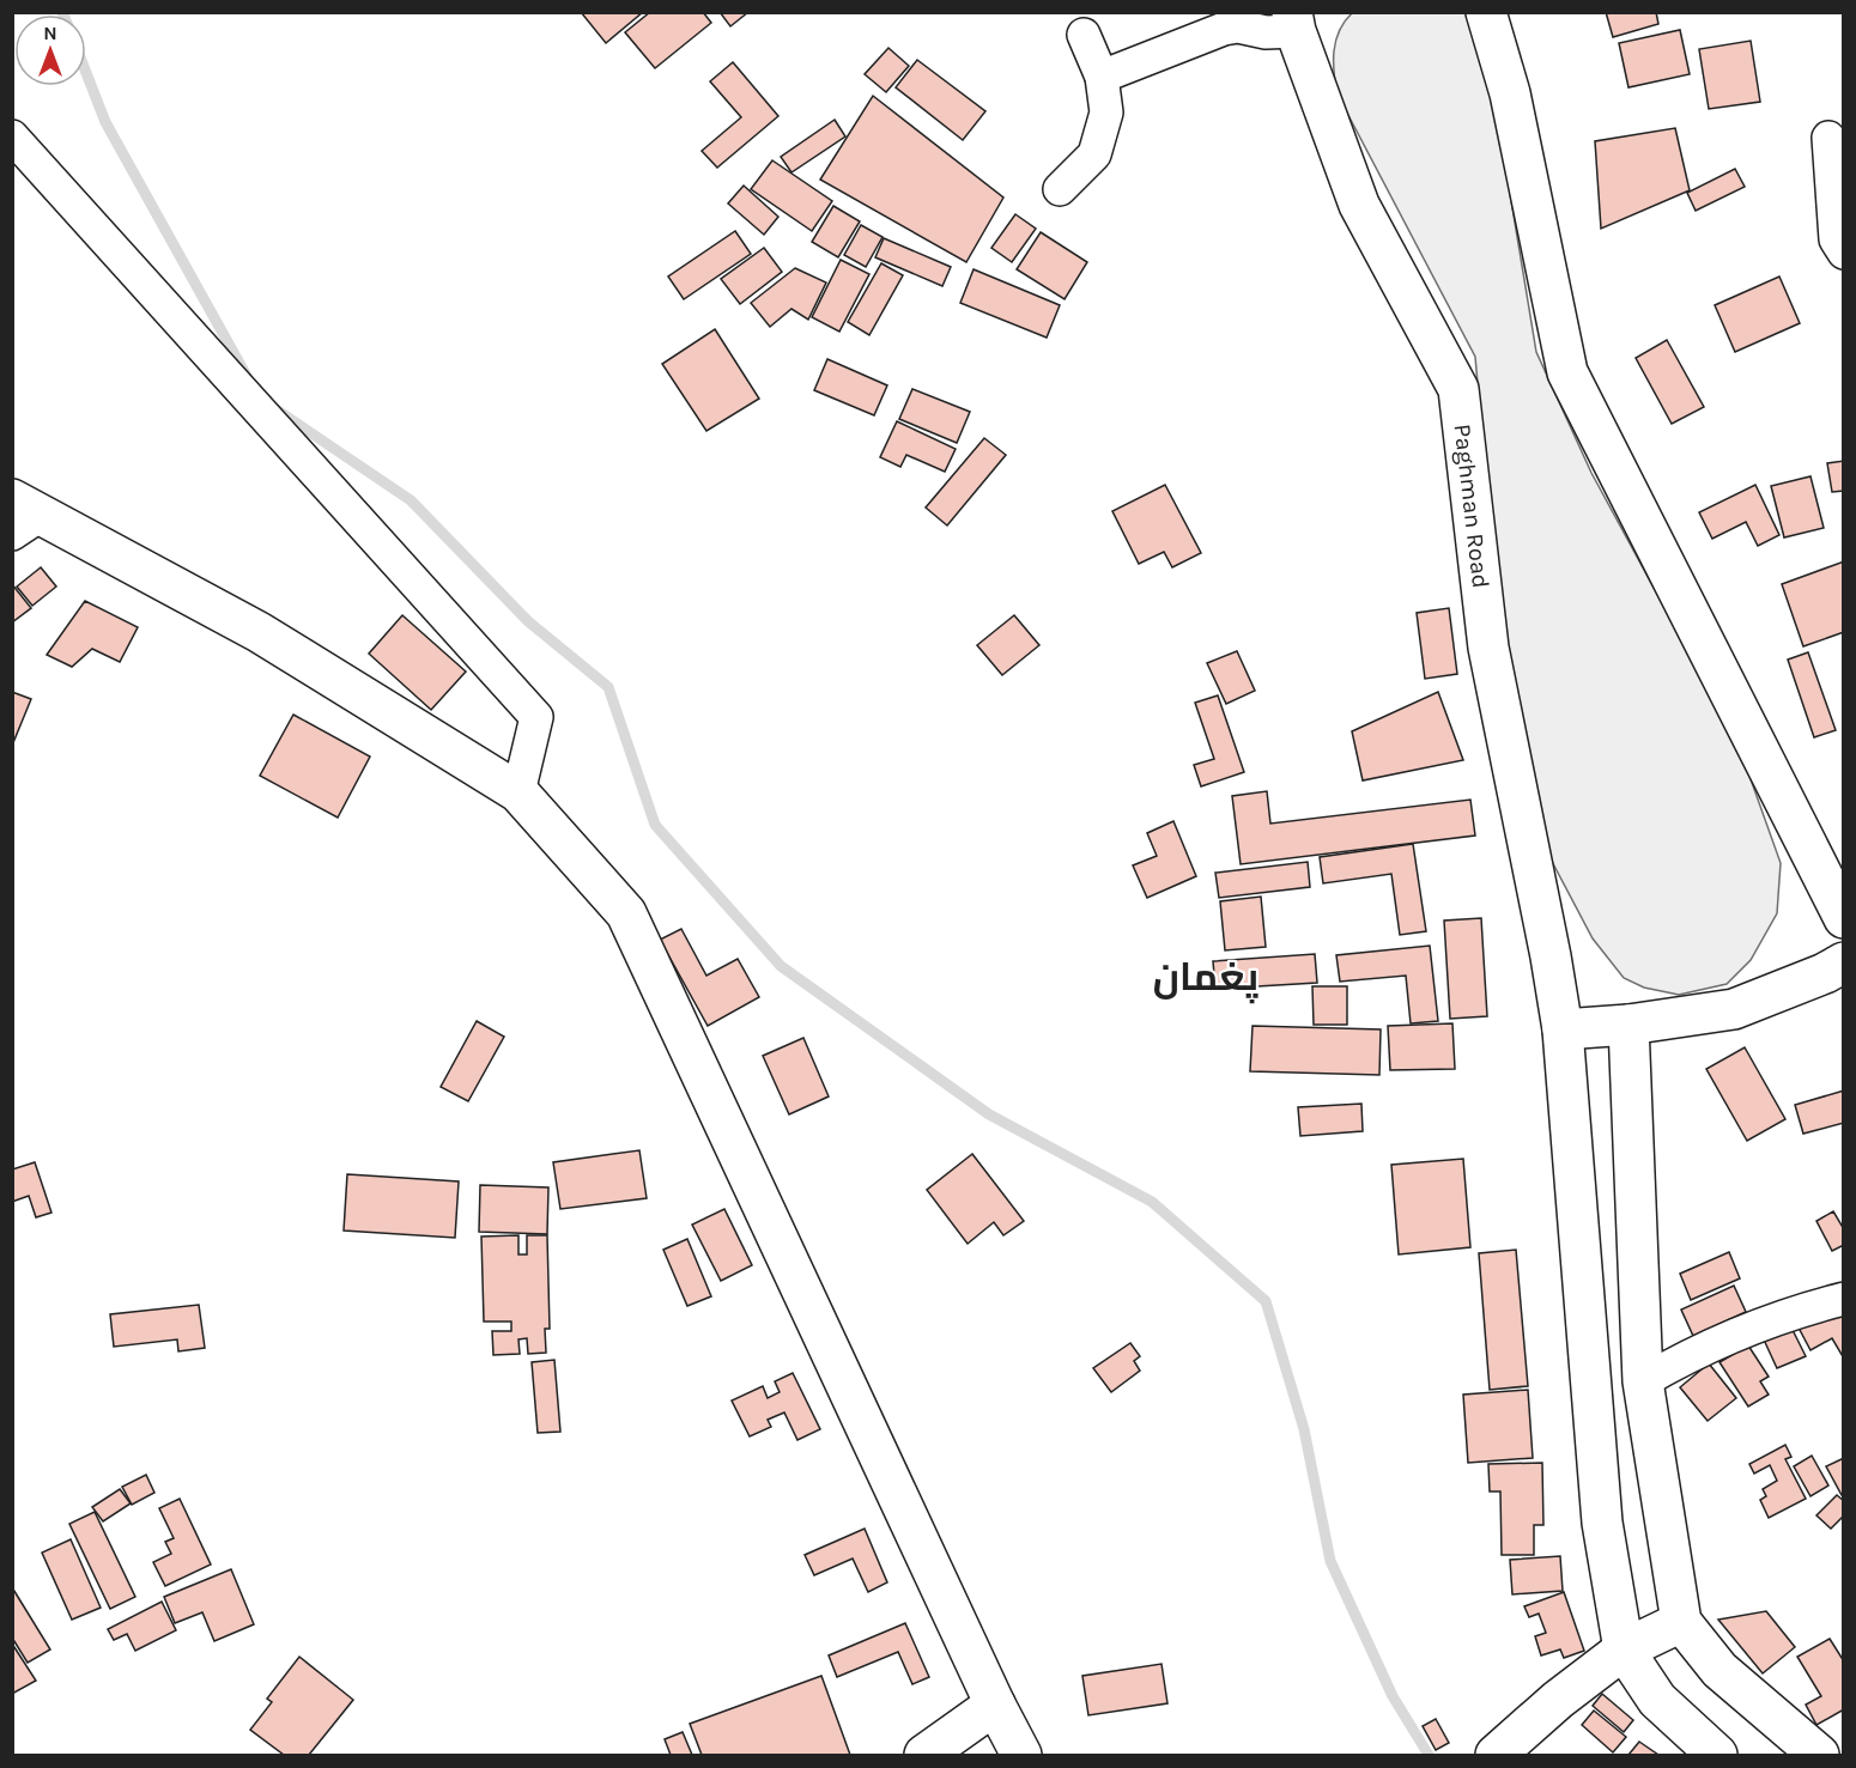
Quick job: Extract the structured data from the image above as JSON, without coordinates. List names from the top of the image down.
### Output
{
  "streets": {
    "main road": ["Paghman Road"]
  },
  "districts": ["پغمان"],
  "north": "top"
}
